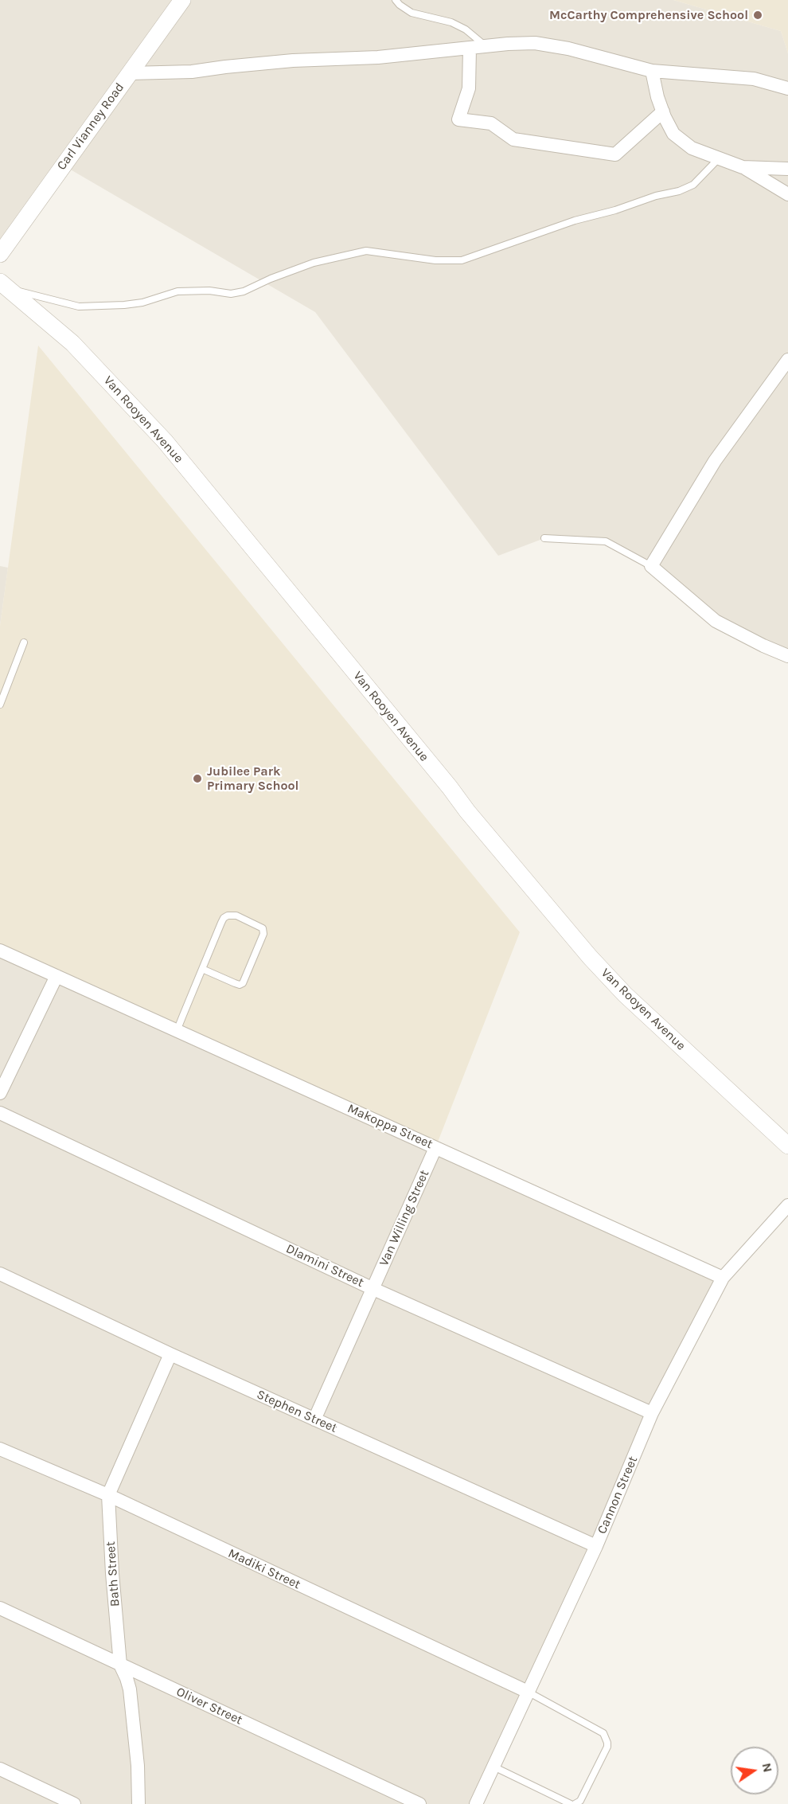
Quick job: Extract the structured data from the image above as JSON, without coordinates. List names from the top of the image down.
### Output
{
  "streets": {
    "street": [
      "Carl Vianney Road",
      "Van Rooyen Avenue",
      "Makoppa Street",
      "Van Willing Street",
      "Dlamini Street",
      "Stephen Street",
      "Cannon Street",
      "Madiki Street",
      "Bath Street",
      "Oliver Street"
    ]
  },
  "crossings": [
    ["Makoppa Street", "Van Willing Street"],
    ["Makoppa Street", "Cannon Street"],
    ["Van Willing Street", "Dlamini Street"],
    ["Van Willing Street", "Stephen Street"],
    ["Dlamini Street", "Cannon Street"],
    ["Stephen Street", "Cannon Street"],
    ["Stephen Street", "Bath Street"],
    ["Cannon Street", "Madiki Street"],
    ["Madiki Street", "Bath Street"],
    ["Bath Street", "Oliver Street"]
  ],
  "places": ["McCarthy Comprehensive School", "Jubilee Park Primary School"],
  "north": "right"
}
